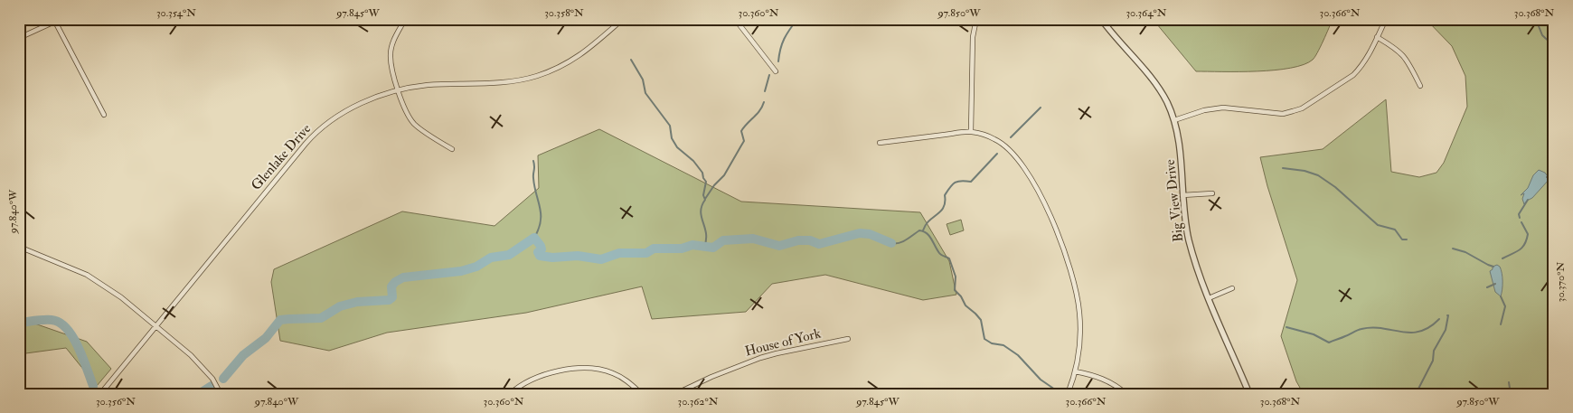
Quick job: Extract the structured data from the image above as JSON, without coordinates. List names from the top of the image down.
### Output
{
  "streets": {
    "street": ["Glenlake Drive", "Big View Drive", "House of York"]
  },
  "coordinates": [
    "30.354°N",
    "97.845°W",
    "30.358°N",
    "30.360°N",
    "97.850°W",
    "30.364°N",
    "30.366°N",
    "30.368°N",
    "97.840°W",
    "30.370°N",
    "30.356°N",
    "30.362°N"
  ]
}
